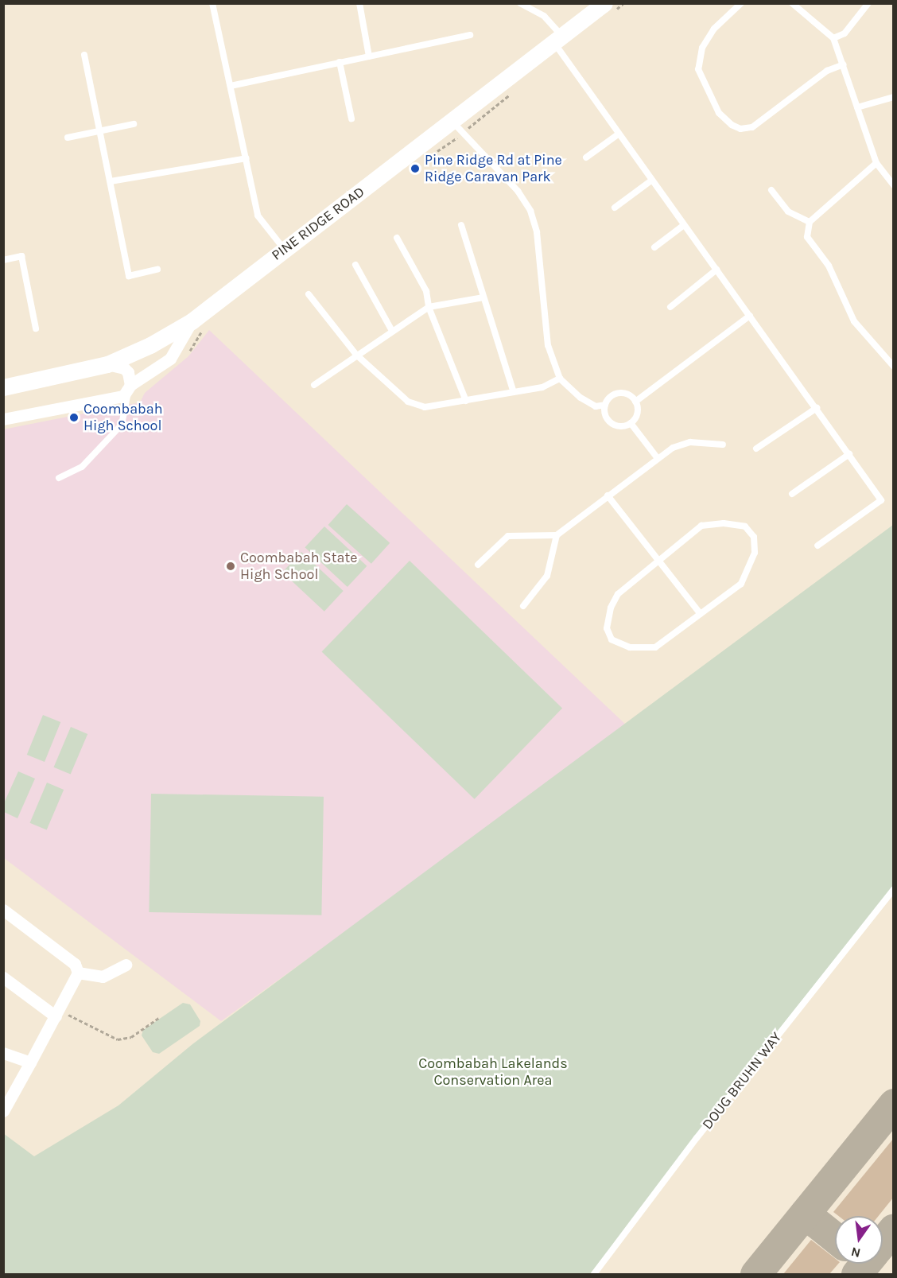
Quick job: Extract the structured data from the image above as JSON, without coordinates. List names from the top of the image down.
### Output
{
  "streets": {
    "street": ["PINE RIDGE ROAD"],
    "lane": ["DOUG BRUHN WAY"]
  },
  "parks": ["Coombabah Lakelands Conservation Area"],
  "places": ["Pine Ridge Rd at Pine Ridge Caravan Park", "Coombabah High School", "Coombabah State High School"],
  "north": "bottom"
}
